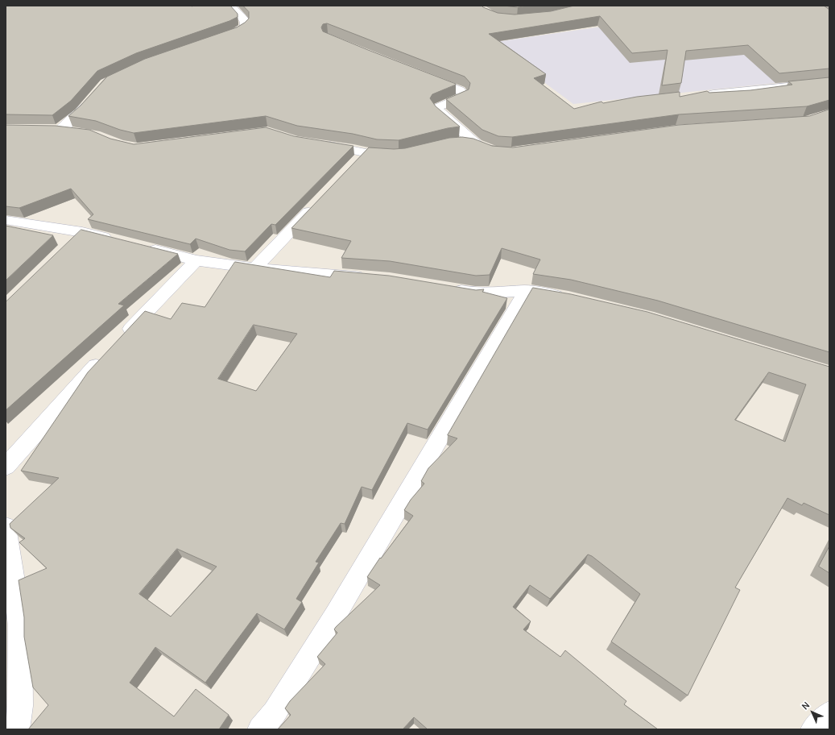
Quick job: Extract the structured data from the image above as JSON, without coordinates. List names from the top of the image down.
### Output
{
  "north": "top left"
}
